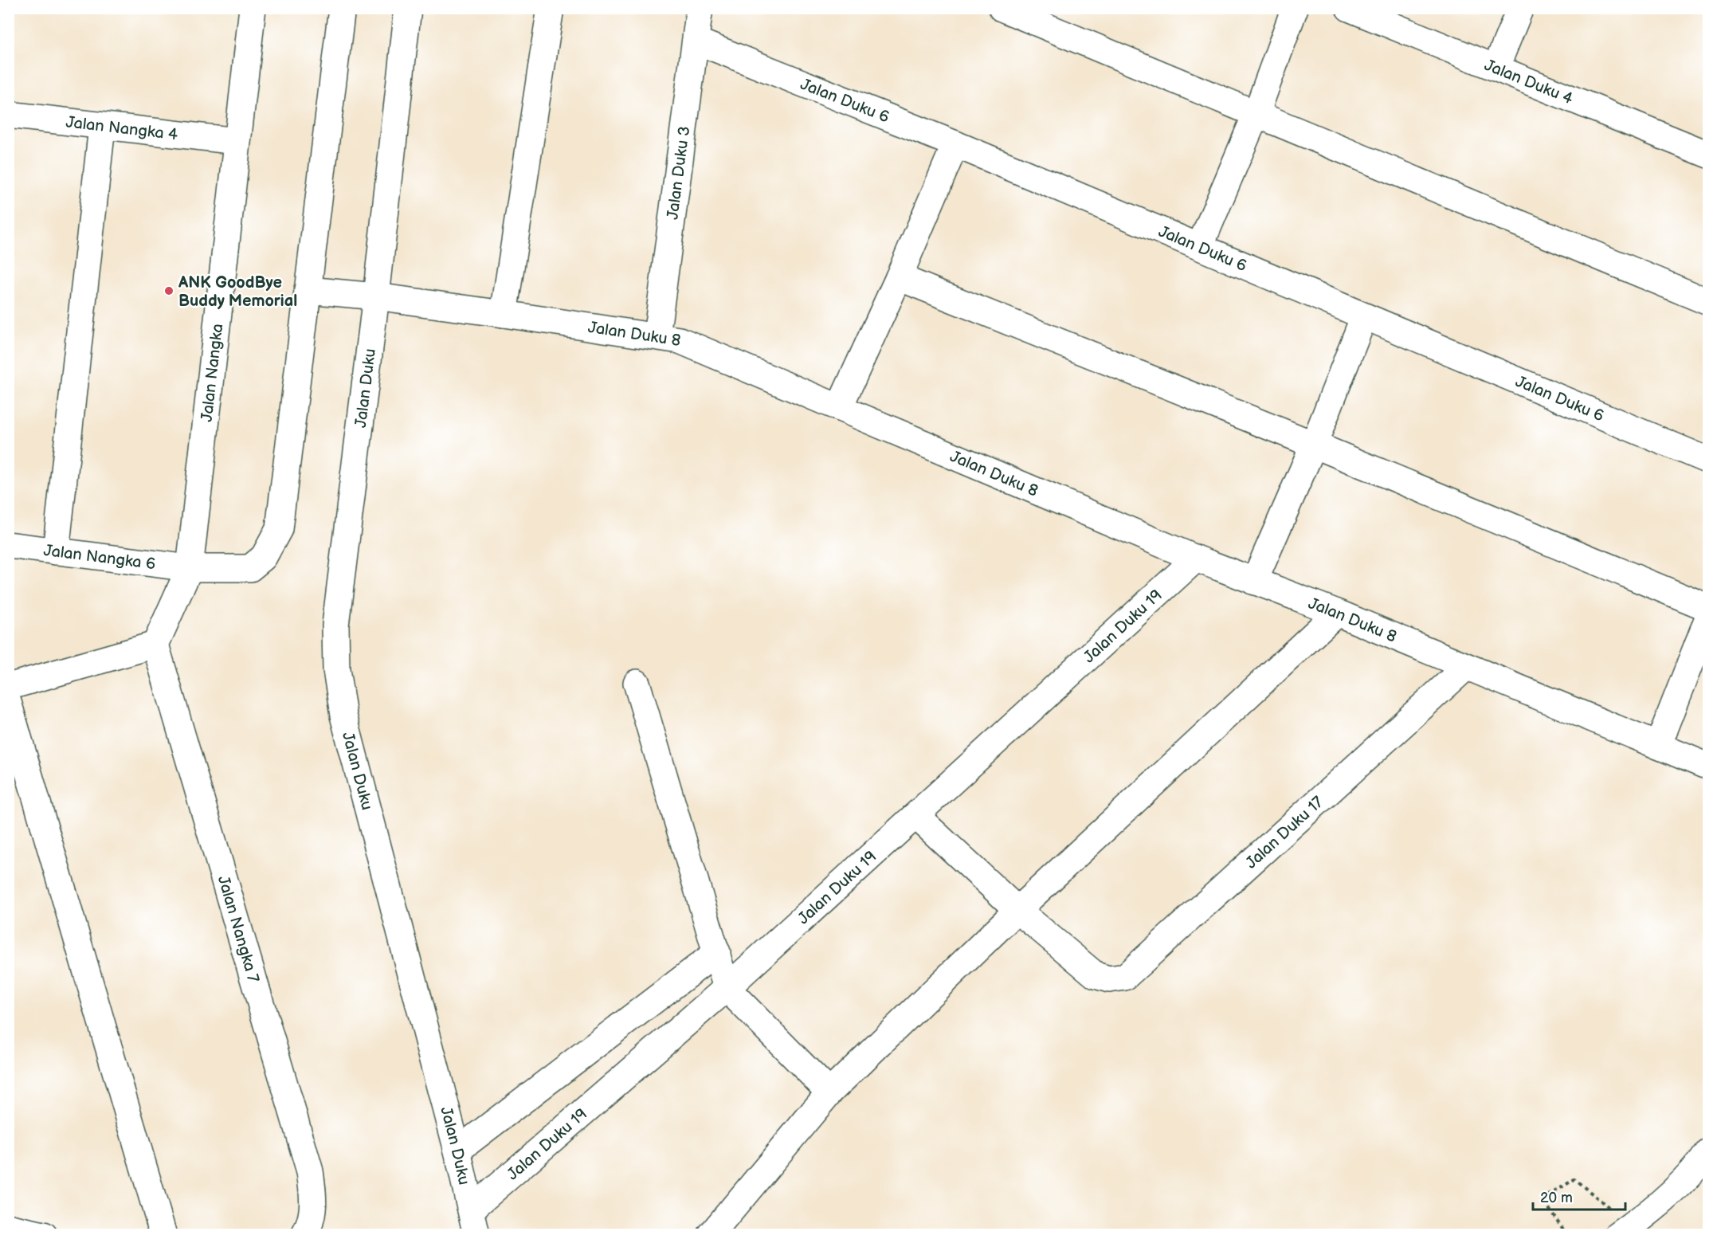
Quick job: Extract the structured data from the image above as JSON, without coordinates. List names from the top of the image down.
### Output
{
  "streets": {
    "main road": [
      "Jalan Duku 4",
      "Jalan Duku 6",
      "Jalan Nangka 4",
      "Jalan Duku 3",
      "Jalan Duku 8",
      "Jalan Nangka",
      "Jalan Duku",
      "Jalan Nangka 6",
      "Jalan Duku 19",
      "Jalan Duku 17",
      "Jalan Nangka 7"
    ]
  },
  "crossings": [
    ["Jalan Duku 6", "Jalan Duku 3"],
    ["Jalan Nangka 4", "Jalan Nangka"],
    ["Jalan Duku 3", "Jalan Duku 8"],
    ["Jalan Duku 8", "Jalan Duku"],
    ["Jalan Duku 8", "Jalan Duku 19"],
    ["Jalan Duku 8", "Jalan Duku 17"],
    ["Jalan Nangka", "Jalan Nangka 6"],
    ["Jalan Nangka", "Jalan Nangka 7"],
    ["Jalan Duku", "Jalan Duku 19"]
  ],
  "places": ["ANK GoodBye Buddy Memorial"],
  "scale_bar": "20 m"
}
